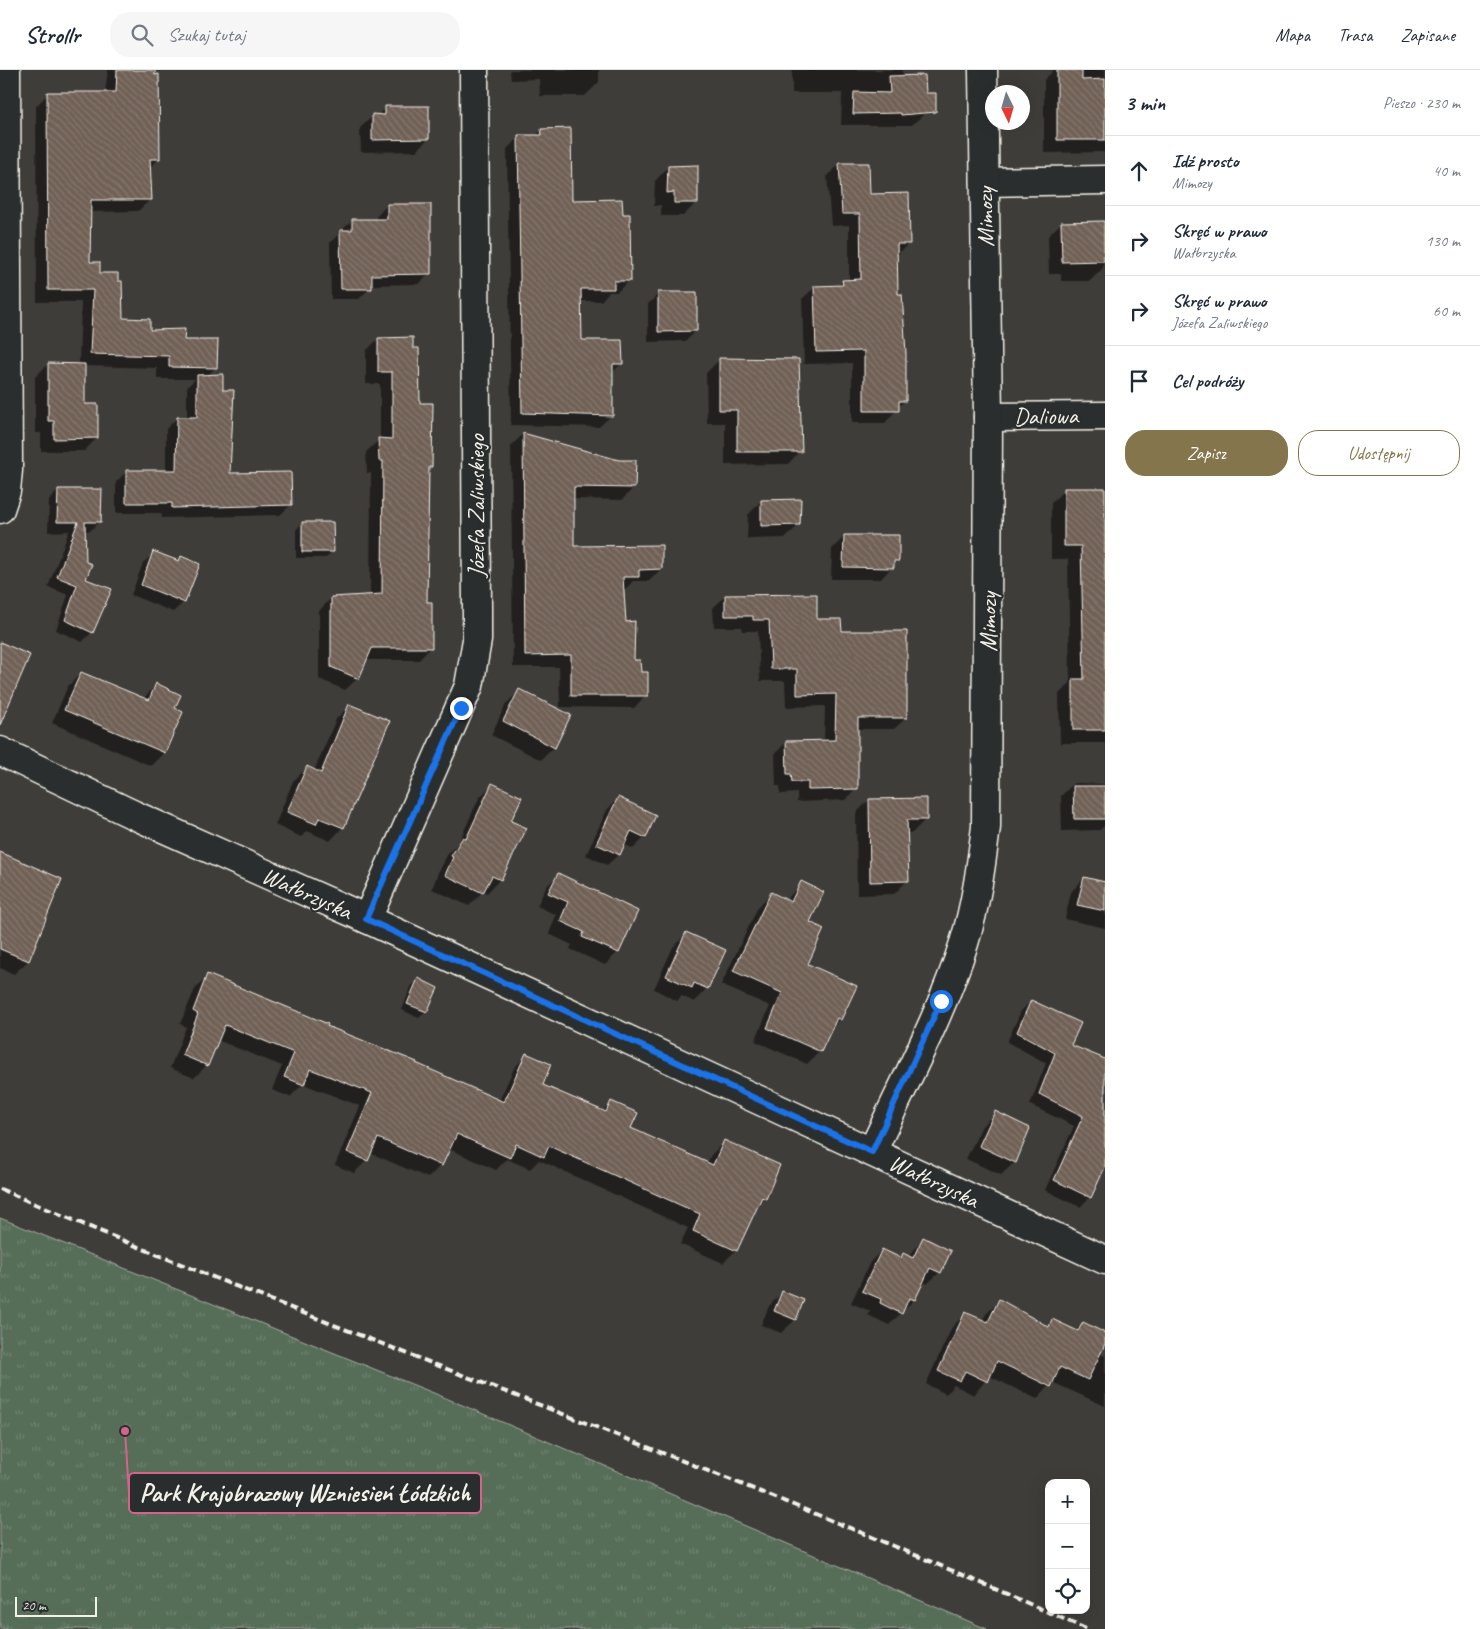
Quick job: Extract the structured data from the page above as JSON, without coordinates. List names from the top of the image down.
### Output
{
  "streets": {
    "street": [
      "Mimozy",
      "Daliowa",
      "Józefa Zaliwskiego",
      "Wałbrzyska"
    ]
  },
  "crossings": [
    ["Mimozy", "Daliowa"],
    ["Mimozy", "Wałbrzyska"],
    ["Józefa Zaliwskiego", "Wałbrzyska"]
  ],
  "places": ["Park Krajobrazowy Wzniesień Łódzkich"],
  "scale_bar": "20 m",
  "north": "bottom",
  "page": {
    "header": "Strollr",
    "search": "Szukaj tutaj",
    "nav": ["Mapa", "Trasa", "Zapisane"],
    "heading": ["3 min", "Pieszo · 230 m"],
    "list": [
      ["Idź prosto", "Mimozy", "40 m"],
      ["Skręć w prawo", "Wałbrzyska", "130 m"],
      ["Skręć w prawo", "Józefa Zaliwskiego", "60 m"],
      "Cel podróży"
    ],
    "buttons": ["Zapisz", "Udostępnij"],
    "map_buttons": ["+", "−"],
    "scale": "20 m"
  }
}
